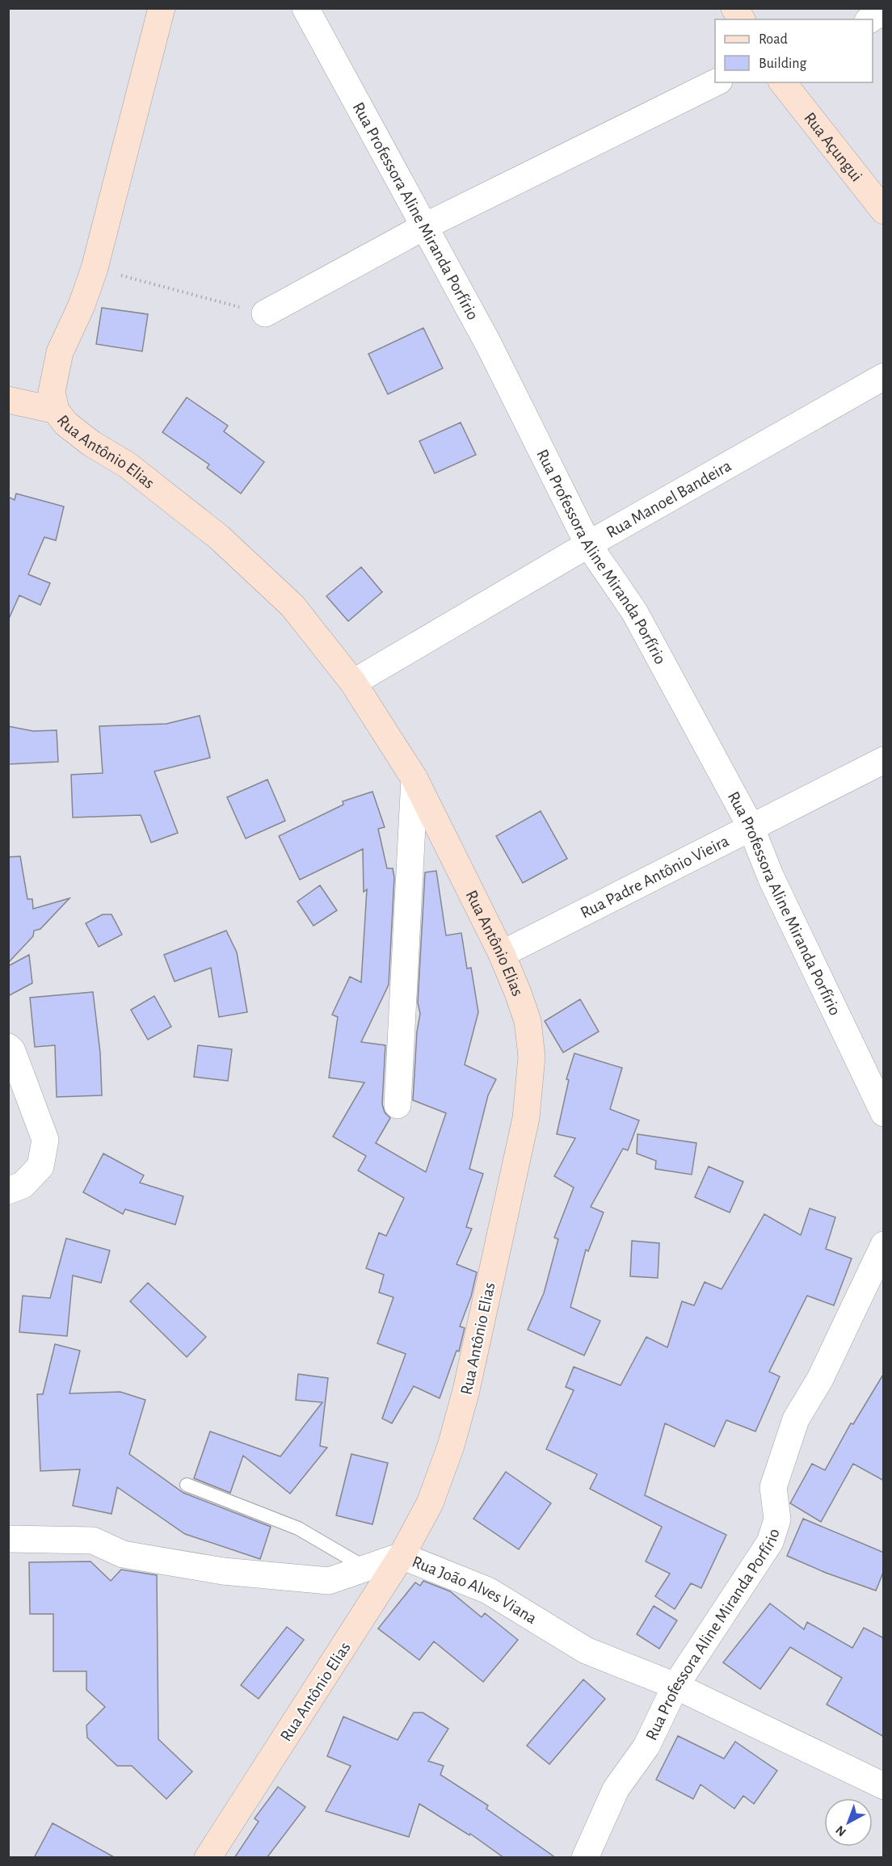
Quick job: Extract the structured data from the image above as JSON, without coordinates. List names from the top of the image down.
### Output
{
  "streets": {
    "street": [
      "Rua Açungui",
      "Rua Professora Aline Miranda Porfírio",
      "Rua Antônio Elias",
      "Rua Manoel Bandeira",
      "Rua Padre Antônio Vieira",
      "Rua João Alves Viana"
    ]
  },
  "crossings": [
    ["Rua Professora Aline Miranda Porfírio", "Rua Manoel Bandeira"],
    ["Rua Professora Aline Miranda Porfírio", "Rua Padre Antônio Vieira"],
    ["Rua Professora Aline Miranda Porfírio", "Rua João Alves Viana"],
    ["Rua Antônio Elias", "Rua Manoel Bandeira"],
    ["Rua Antônio Elias", "Rua Padre Antônio Vieira"],
    ["Rua Antônio Elias", "Rua João Alves Viana"]
  ],
  "legend": ["Road", "Building"],
  "north": "bottom left"
}
